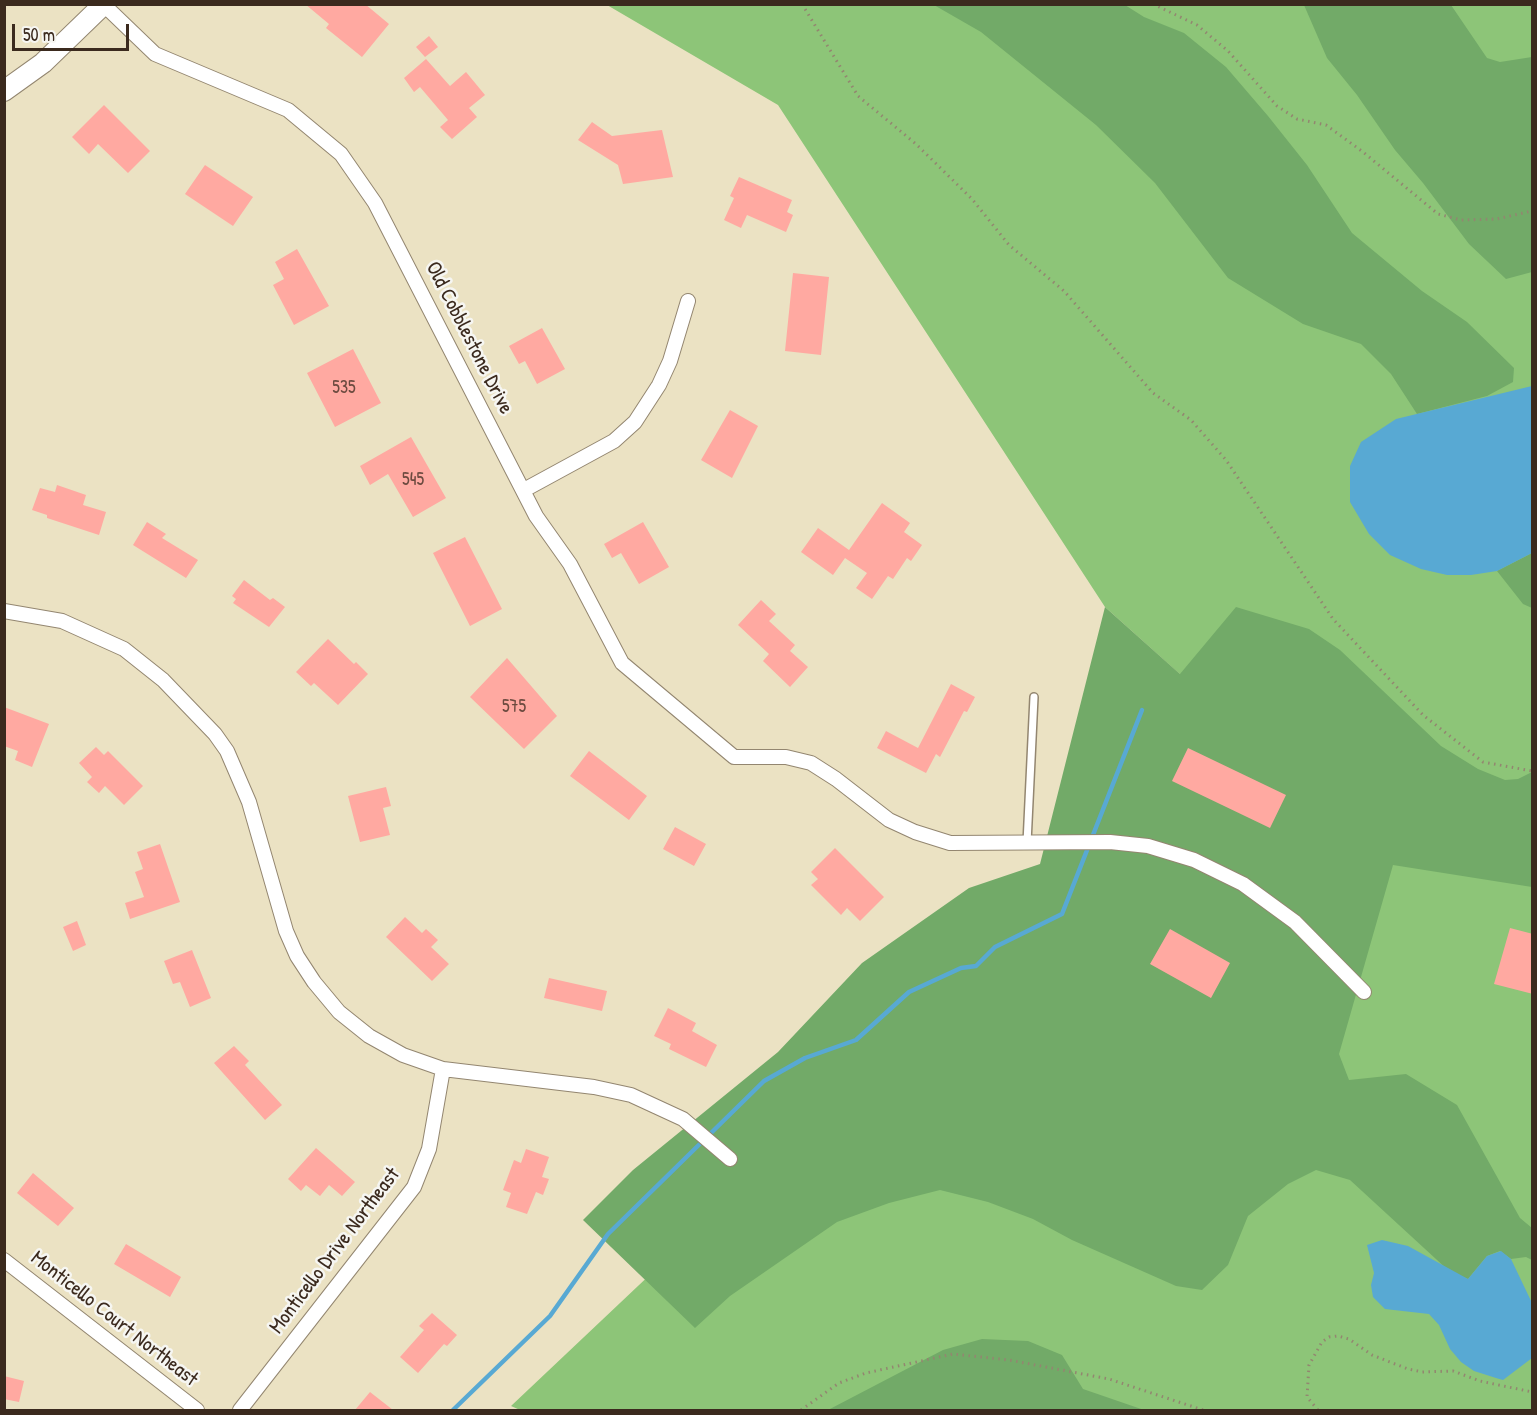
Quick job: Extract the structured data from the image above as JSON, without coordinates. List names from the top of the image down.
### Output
{
  "streets": {
    "street": ["Old Cobblestone Drive", "Monticello Drive Northeast", "Monticello Court Northeast"]
  },
  "house_numbers": ["535", "545", "575"],
  "scale_bar": "50 m"
}
